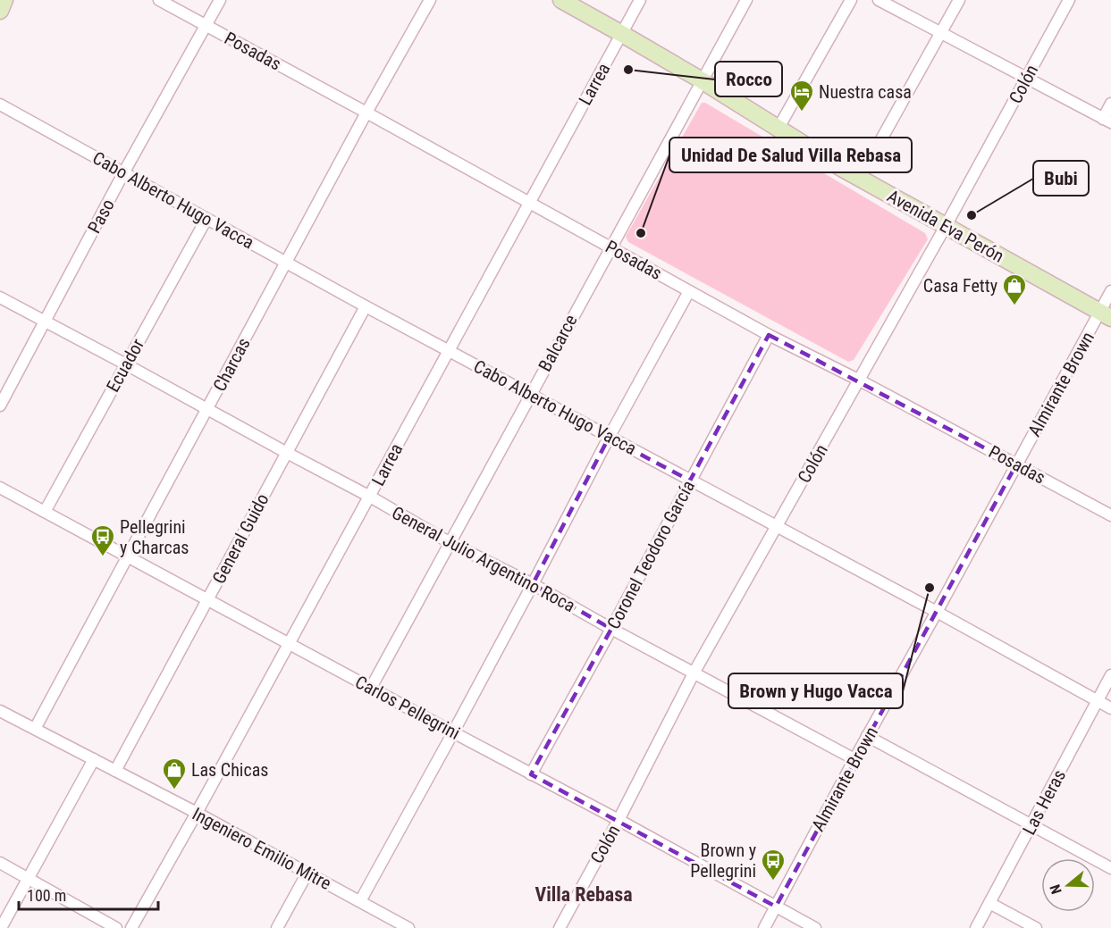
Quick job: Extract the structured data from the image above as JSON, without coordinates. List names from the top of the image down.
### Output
{
  "streets": {
    "main road": ["Avenida Eva Perón"],
    "street": [
      "Posadas",
      "Larrea",
      "Colón",
      "Cabo Alberto Hugo Vacca",
      "Paso",
      "Balcarce",
      "Charcas",
      "Ecuador",
      "Almirante Brown",
      "General Guido",
      "Coronel Teodoro García",
      "General Julio Argentino Roca",
      "Carlos Pellegrini",
      "Las Heras",
      "Ingeniero Emilio Mitre"
    ]
  },
  "crossings": [
    ["Posadas", "Larrea"],
    ["Posadas", "Colón"],
    ["Posadas", "Paso"],
    ["Posadas", "Balcarce"],
    ["Posadas", "Charcas"],
    ["Posadas", "Almirante Brown"],
    ["Posadas", "Coronel Teodoro García"],
    ["Larrea", "Cabo Alberto Hugo Vacca"],
    ["Larrea", "Avenida Eva Perón"],
    ["Larrea", "General Julio Argentino Roca"],
    ["Larrea", "Carlos Pellegrini"],
    ["Larrea", "Ingeniero Emilio Mitre"],
    ["Colón", "Cabo Alberto Hugo Vacca"],
    ["Colón", "Avenida Eva Perón"],
    ["Colón", "General Julio Argentino Roca"],
    ["Colón", "Carlos Pellegrini"],
    ["Cabo Alberto Hugo Vacca", "Paso"],
    ["Cabo Alberto Hugo Vacca", "Balcarce"],
    ["Cabo Alberto Hugo Vacca", "Charcas"],
    ["Cabo Alberto Hugo Vacca", "Ecuador"],
    ["Cabo Alberto Hugo Vacca", "Almirante Brown"],
    ["Cabo Alberto Hugo Vacca", "General Guido"],
    ["Cabo Alberto Hugo Vacca", "Coronel Teodoro García"],
    ["Cabo Alberto Hugo Vacca", "Las Heras"],
    ["Paso", "General Julio Argentino Roca"],
    ["Avenida Eva Perón", "Balcarce"],
    ["Avenida Eva Perón", "Almirante Brown"],
    ["Balcarce", "General Julio Argentino Roca"],
    ["Balcarce", "Carlos Pellegrini"],
    ["Charcas", "General Julio Argentino Roca"],
    ["Charcas", "Carlos Pellegrini"],
    ["Charcas", "Ingeniero Emilio Mitre"],
    ["Ecuador", "General Julio Argentino Roca"],
    ["Ecuador", "Carlos Pellegrini"],
    ["Almirante Brown", "General Julio Argentino Roca"],
    ["Almirante Brown", "Carlos Pellegrini"],
    ["General Guido", "General Julio Argentino Roca"],
    ["General Guido", "Carlos Pellegrini"],
    ["General Guido", "Ingeniero Emilio Mitre"],
    ["Coronel Teodoro García", "General Julio Argentino Roca"],
    ["Coronel Teodoro García", "Carlos Pellegrini"]
  ],
  "districts": ["Villa Rebasa"],
  "places": {
    "other": [
      "Rocco",
      "Bubi",
      "Unidad De Salud Villa Rebasa",
      "Brown y Hugo Vacca"
    ],
    "hotel": ["Nuestra casa"],
    "shop": ["Casa Fetty", "Las Chicas"],
    "bus stop": ["Pellegrini y Charcas", "Brown y Pellegrini"]
  },
  "scale_bar": "100 m",
  "north": "left"
}
